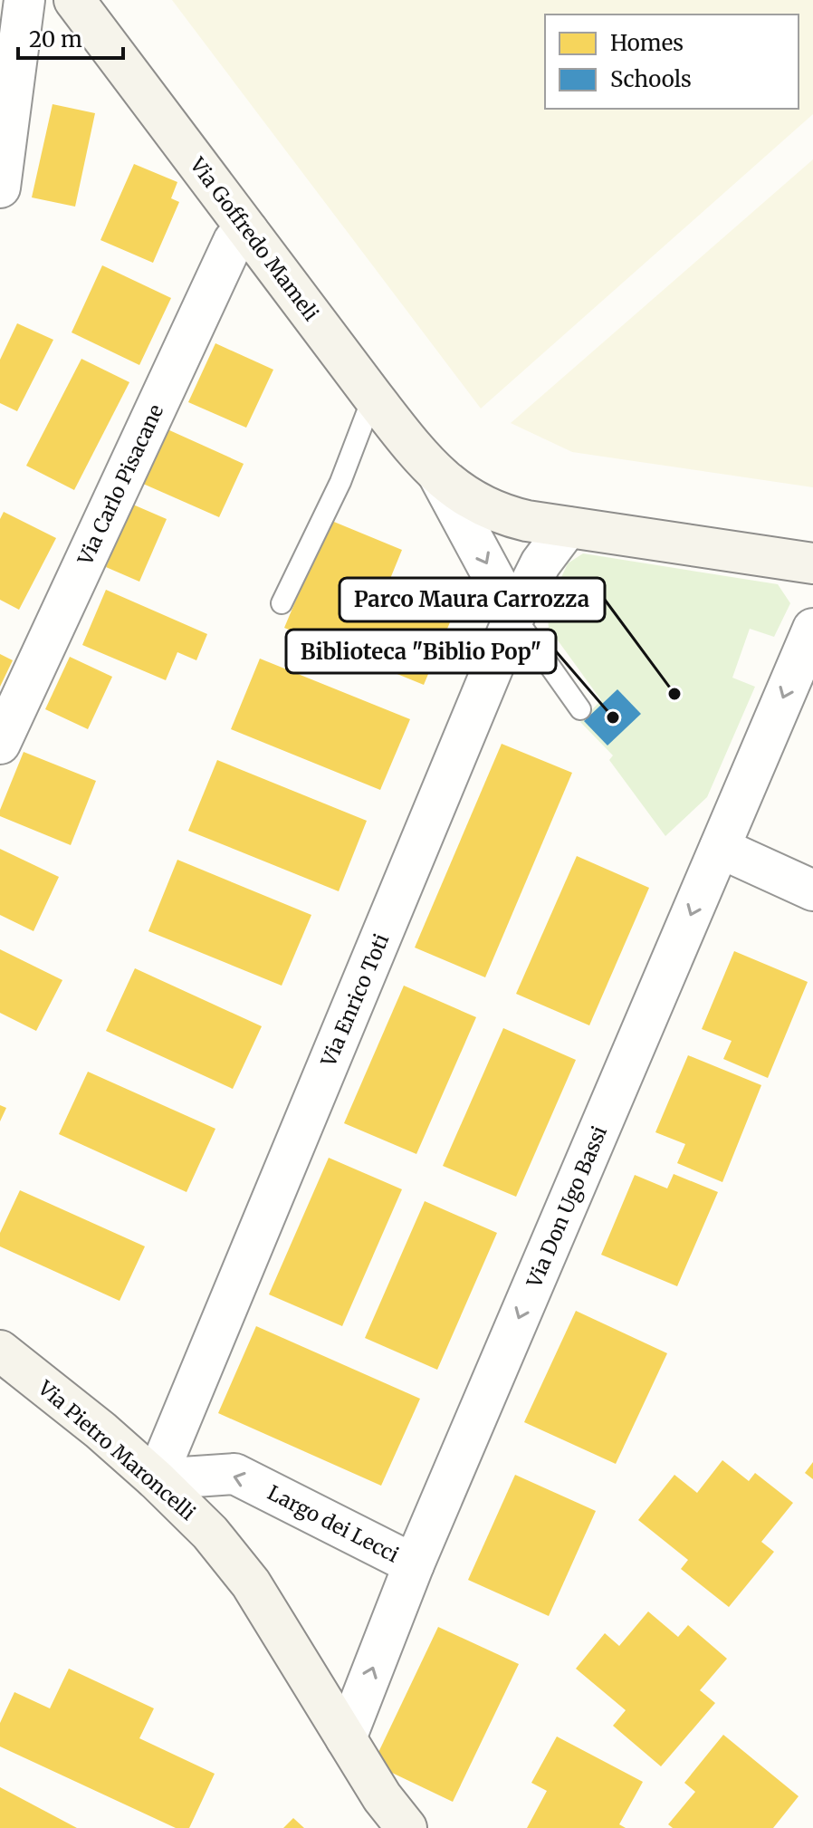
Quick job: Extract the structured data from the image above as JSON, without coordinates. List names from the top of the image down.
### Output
{
  "streets": {
    "street": [
      "Via Goffredo Mameli",
      "Via Carlo Pisacane",
      "Via Enrico Toti",
      "Via Don Ugo Bassi",
      "Via Pietro Maroncelli",
      "Largo dei Lecci"
    ]
  },
  "crossings": [
    ["Via Goffredo Mameli", "Via Carlo Pisacane"],
    ["Via Goffredo Mameli", "Via Enrico Toti"],
    ["Via Enrico Toti", "Via Pietro Maroncelli"],
    ["Via Enrico Toti", "Largo dei Lecci"],
    ["Via Don Ugo Bassi", "Largo dei Lecci"],
    ["Via Pietro Maroncelli", "Largo dei Lecci"]
  ],
  "one_way": ["Via Don Ugo Bassi"],
  "places": ["Parco Maura Carrozza", "Biblioteca \"Biblio Pop\""],
  "legend": ["Homes", "Schools"],
  "scale_bar": "20 m"
}
